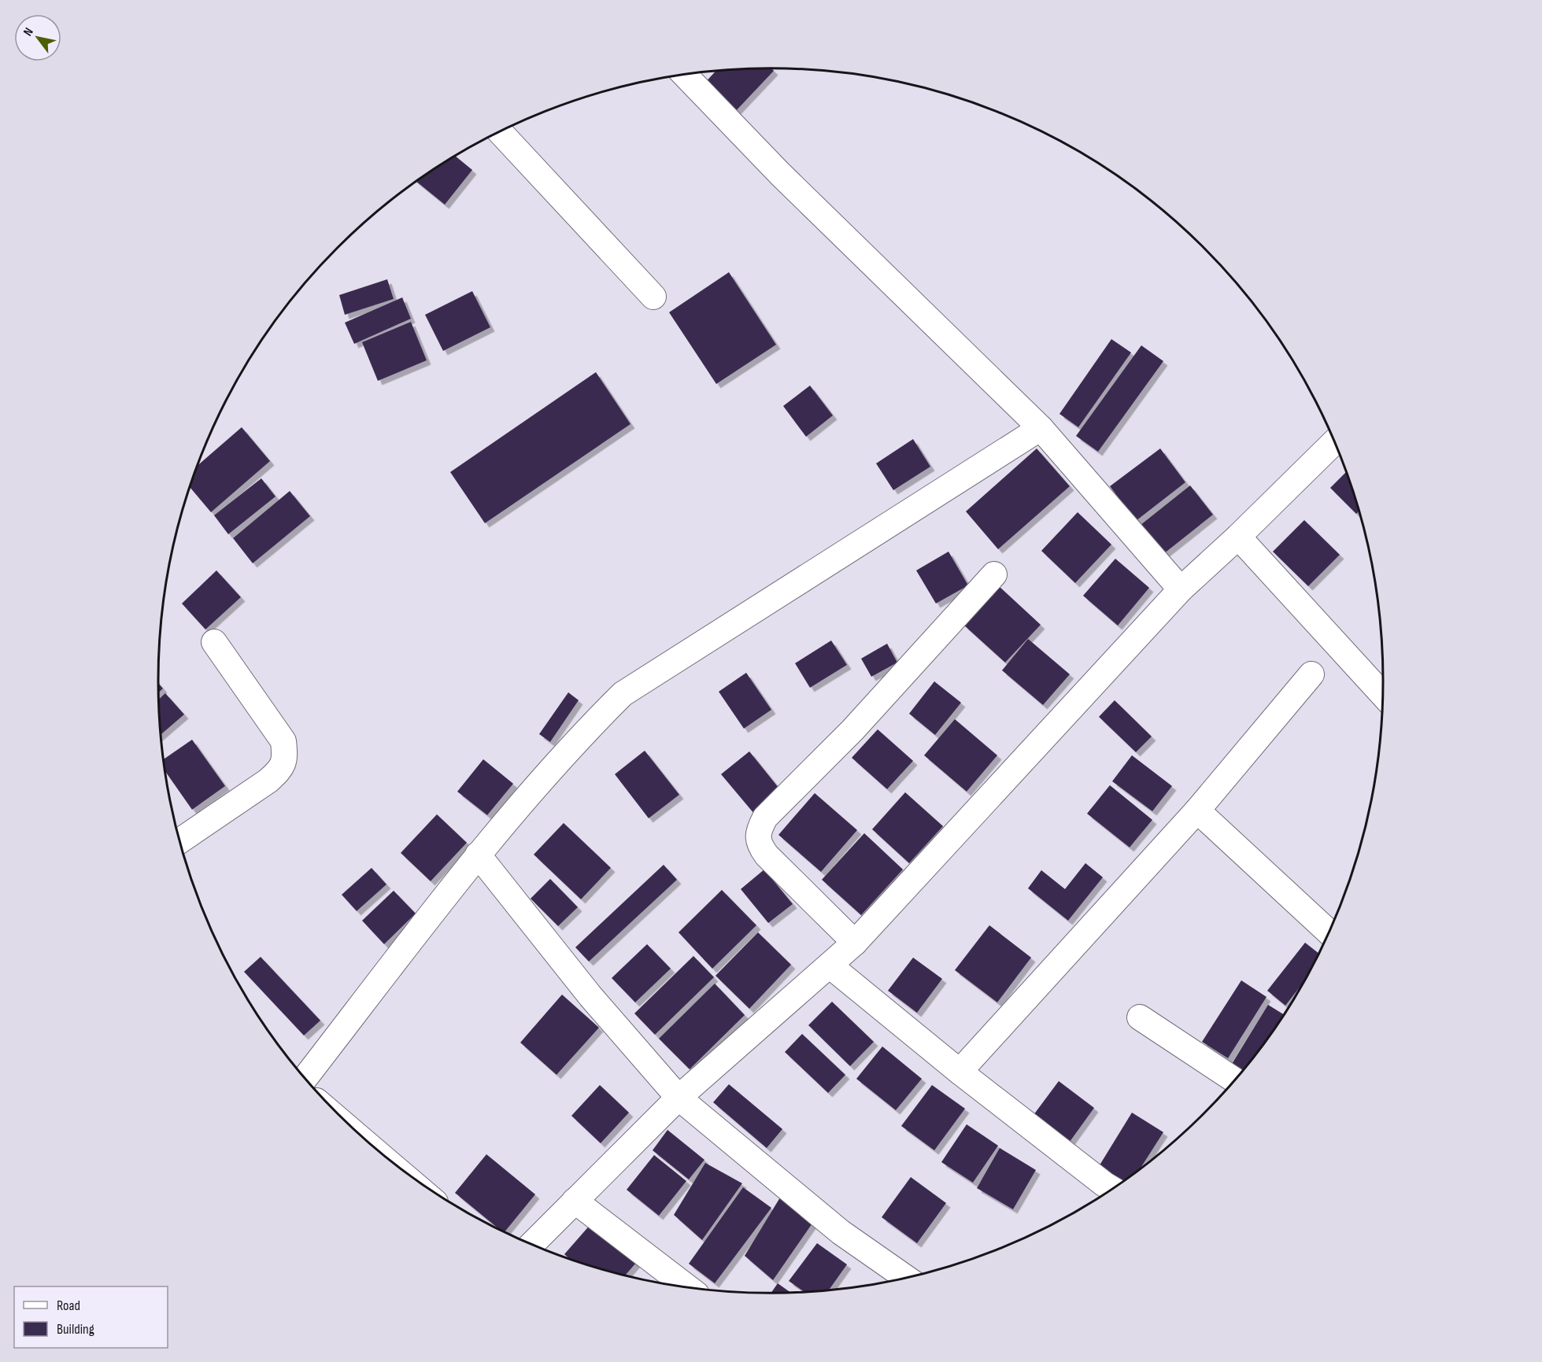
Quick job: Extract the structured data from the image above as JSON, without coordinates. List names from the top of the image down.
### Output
{
  "legend": ["Road", "Building"],
  "north": "top left"
}
